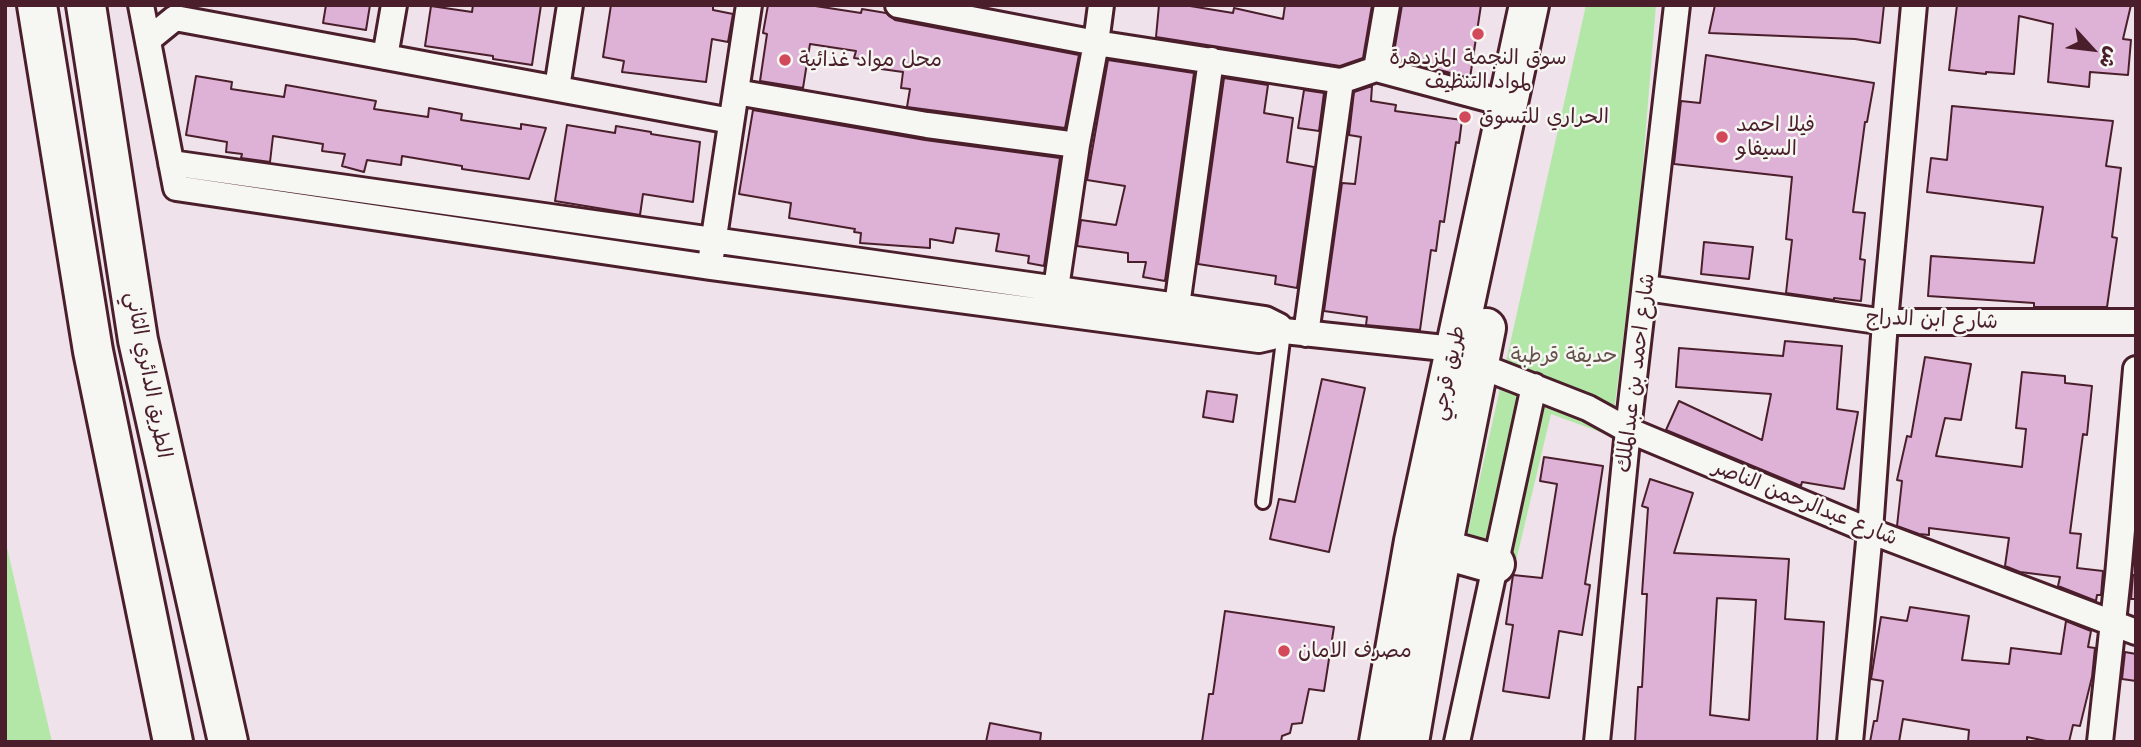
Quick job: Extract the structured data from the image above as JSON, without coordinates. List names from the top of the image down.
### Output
{
  "streets": {
    "highway": ["طريق قرجي", "الطريق الدائري الثاني"],
    "street": ["شارع ابن الدراج", "شارع احمد بن عبدالملك", "شارع عبدالرحمن الناصر"]
  },
  "crossings": [
    ["شارع ابن الدراج", "شارع احمد بن عبدالملك"],
    ["طريق قرجي", "شارع عبدالرحمن الناصر"],
    ["شارع احمد بن عبدالملك", "شارع عبدالرحمن الناصر"]
  ],
  "parks": ["حديقة قرطبة"],
  "places": [
    "سوق النجمة المزدهرة لمواد التنظيف",
    "محل مواد غذائية",
    "الحراري للتسوق",
    "فيلا احمد السيفاو",
    "مصرف الامان"
  ],
  "north": "bottom right"
}
